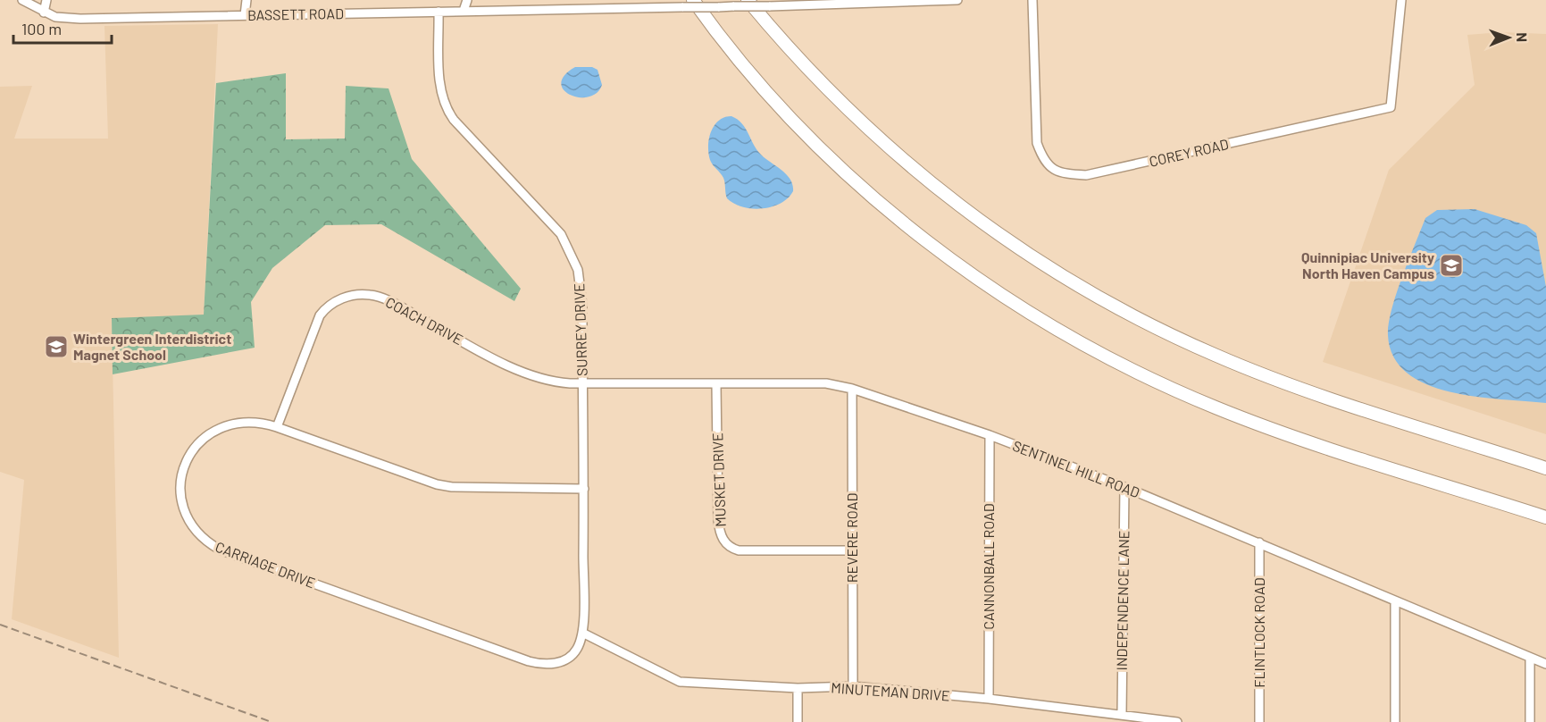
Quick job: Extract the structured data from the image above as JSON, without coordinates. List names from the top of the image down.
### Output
{
  "streets": {
    "street": [
      "BASSETT ROAD",
      "COREY ROAD",
      "COACH DRIVE",
      "SURREY DRIVE",
      "SENTINEL HILL ROAD",
      "MUSKET DRIVE",
      "REVERE ROAD",
      "CARRIAGE DRIVE",
      "CANNONBALL ROAD",
      "INDEPENDENCE LANE",
      "FLINTLOCK ROAD",
      "MINUTEMAN DRIVE"
    ]
  },
  "crossings": [
    ["BASSETT ROAD", "SURREY DRIVE"],
    ["COACH DRIVE", "SURREY DRIVE"],
    ["COACH DRIVE", "SENTINEL HILL ROAD"],
    ["COACH DRIVE", "CARRIAGE DRIVE"],
    ["SURREY DRIVE", "SENTINEL HILL ROAD"],
    ["SURREY DRIVE", "CARRIAGE DRIVE"],
    ["SURREY DRIVE", "MINUTEMAN DRIVE"],
    ["SENTINEL HILL ROAD", "MUSKET DRIVE"],
    ["SENTINEL HILL ROAD", "REVERE ROAD"],
    ["SENTINEL HILL ROAD", "CANNONBALL ROAD"],
    ["SENTINEL HILL ROAD", "INDEPENDENCE LANE"],
    ["SENTINEL HILL ROAD", "FLINTLOCK ROAD"],
    ["MUSKET DRIVE", "REVERE ROAD"],
    ["REVERE ROAD", "MINUTEMAN DRIVE"],
    ["CARRIAGE DRIVE", "MINUTEMAN DRIVE"],
    ["CANNONBALL ROAD", "MINUTEMAN DRIVE"],
    ["INDEPENDENCE LANE", "MINUTEMAN DRIVE"]
  ],
  "places": {
    "school or university": ["Quinnipiac University North Haven Campus", "Wintergreen Interdistrict Magnet School"]
  },
  "scale_bar": "100 m",
  "north": "right"
}
